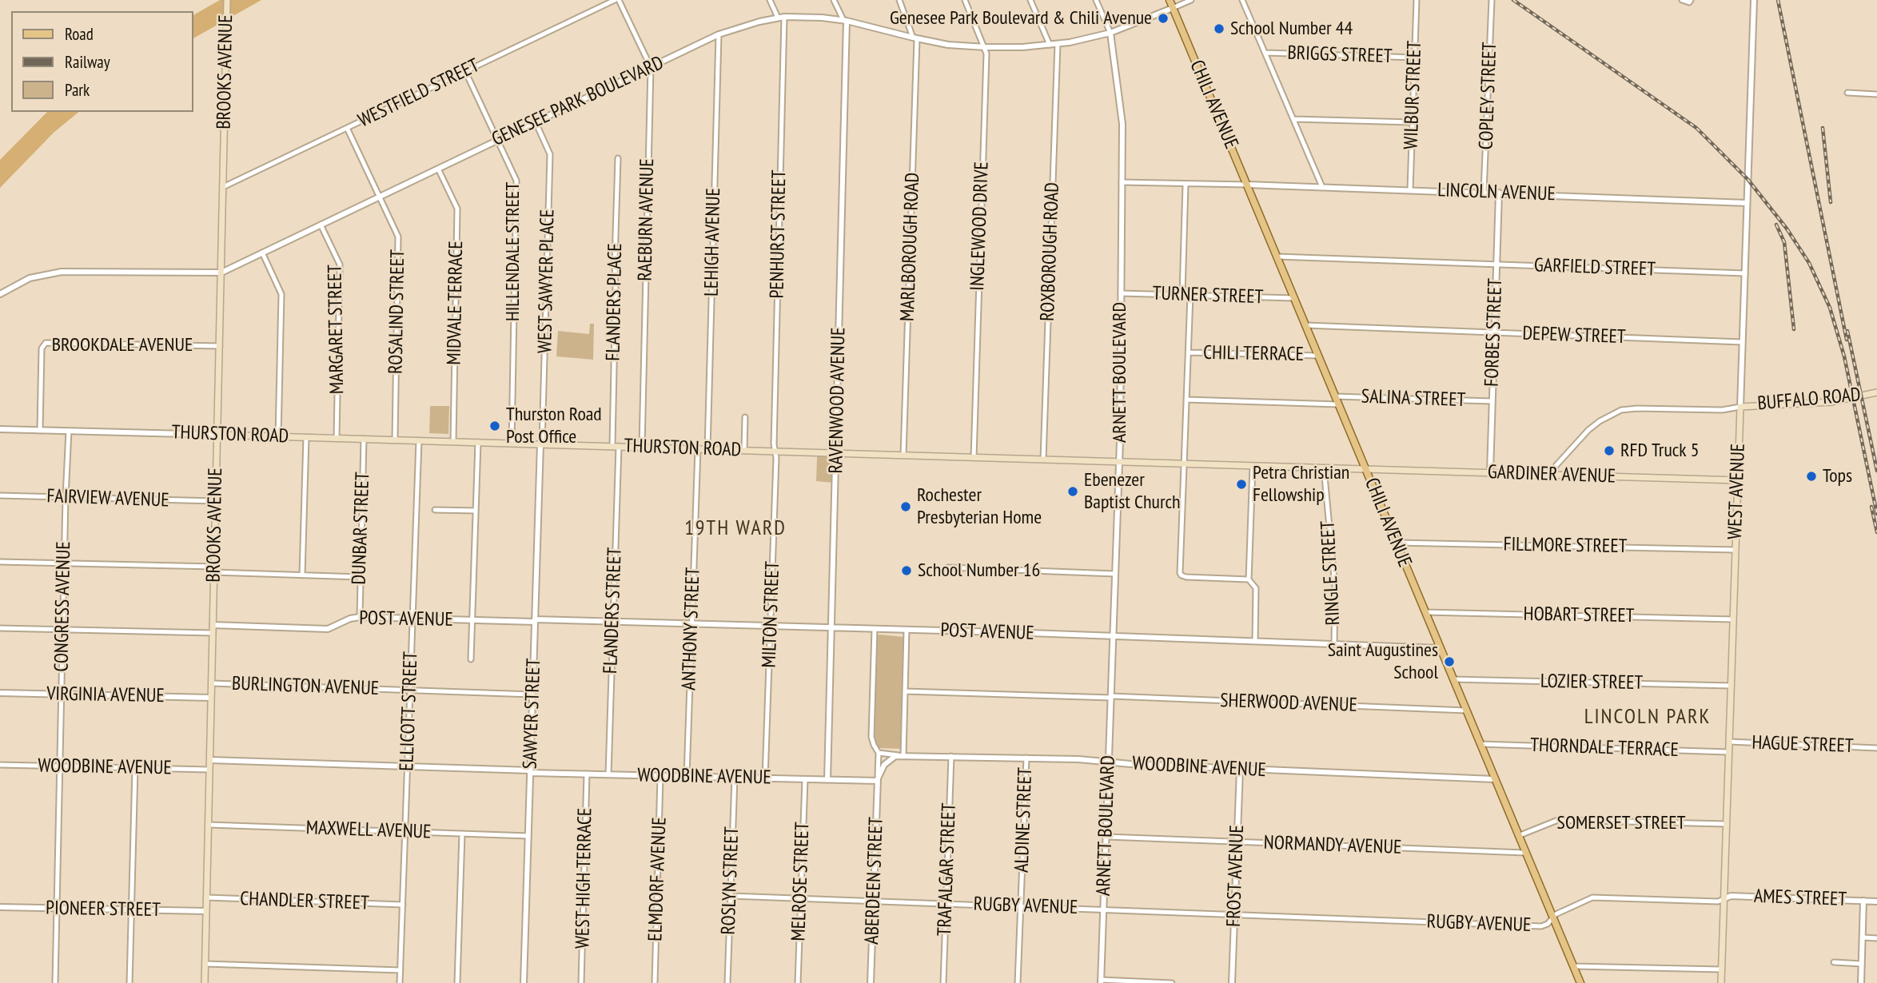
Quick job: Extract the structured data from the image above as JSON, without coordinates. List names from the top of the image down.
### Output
{
  "streets": {
    "main road": [
      "BROOKS AVENUE",
      "CHILI AVENUE",
      "BUFFALO ROAD",
      "THURSTON ROAD",
      "GARDINER AVENUE",
      "WEST AVENUE"
    ],
    "street": [
      "BRIGGS STREET",
      "WESTFIELD STREET",
      "WILBUR STREET",
      "COPLEY STREET",
      "GENESEE PARK BOULEVARD",
      "LINCOLN AVENUE",
      "RAEBURN AVENUE",
      "INGLEWOOD DRIVE",
      "PENHURST STREET",
      "LEHIGH AVENUE",
      "MARLBOROUGH ROAD",
      "HILLENDALE STREET",
      "ROXBOROUGH ROAD",
      "GARFIELD STREET",
      "WEST SAWYER PLACE",
      "TURNER STREET",
      "FLANDERS PLACE",
      "MIDVALE TERRACE",
      "ROSALIND STREET",
      "MARGARET STREET",
      "FORBES STREET",
      "DEPEW STREET",
      "BROOKDALE AVENUE",
      "CHILI TERRACE",
      "ARNETT BOULEVARD",
      "SALINA STREET",
      "RAVENWOOD AVENUE",
      "FAIRVIEW AVENUE",
      "DUNBAR STREET",
      "FILLMORE STREET",
      "RINGLE STREET",
      "CONGRESS AVENUE",
      "FLANDERS STREET",
      "MILTON STREET",
      "HOBART STREET",
      "POST AVENUE",
      "ANTHONY STREET",
      "LOZIER STREET",
      "BURLINGTON AVENUE",
      "VIRGINIA AVENUE",
      "SHERWOOD AVENUE",
      "ELLICOTT STREET",
      "SAWYER STREET",
      "HAGUE STREET",
      "THORNDALE TERRACE",
      "WOODBINE AVENUE",
      "ALDINE STREET",
      "SOMERSET STREET",
      "MAXWELL AVENUE",
      "NORMANDY AVENUE",
      "TRAFALGAR STREET",
      "FROST AVENUE",
      "WEST HIGH TERRACE",
      "ELMDORF AVENUE",
      "ROSLYN STREET",
      "ABERDEEN STREET",
      "MELROSE STREET",
      "AMES STREET",
      "CHANDLER STREET",
      "RUGBY AVENUE",
      "PIONEER STREET"
    ]
  },
  "crossings": [
    ["BRIGGS STREET", "WILBUR STREET"],
    ["BROOKS AVENUE", "WESTFIELD STREET"],
    ["BROOKS AVENUE", "GENESEE PARK BOULEVARD"],
    ["BROOKS AVENUE", "BROOKDALE AVENUE"],
    ["BROOKS AVENUE", "THURSTON ROAD"],
    ["BROOKS AVENUE", "FAIRVIEW AVENUE"],
    ["BROOKS AVENUE", "POST AVENUE"],
    ["BROOKS AVENUE", "BURLINGTON AVENUE"],
    ["BROOKS AVENUE", "VIRGINIA AVENUE"],
    ["BROOKS AVENUE", "WOODBINE AVENUE"],
    ["BROOKS AVENUE", "MAXWELL AVENUE"],
    ["BROOKS AVENUE", "CHANDLER STREET"],
    ["BROOKS AVENUE", "PIONEER STREET"],
    ["WESTFIELD STREET", "HILLENDALE STREET"],
    ["WESTFIELD STREET", "ROSALIND STREET"],
    ["WILBUR STREET", "LINCOLN AVENUE"],
    ["COPLEY STREET", "LINCOLN AVENUE"],
    ["GENESEE PARK BOULEVARD", "CHILI AVENUE"],
    ["GENESEE PARK BOULEVARD", "RAEBURN AVENUE"],
    ["GENESEE PARK BOULEVARD", "INGLEWOOD DRIVE"],
    ["GENESEE PARK BOULEVARD", "PENHURST STREET"],
    ["GENESEE PARK BOULEVARD", "LEHIGH AVENUE"],
    ["GENESEE PARK BOULEVARD", "MARLBOROUGH ROAD"],
    ["GENESEE PARK BOULEVARD", "HILLENDALE STREET"],
    ["GENESEE PARK BOULEVARD", "ROXBOROUGH ROAD"],
    ["GENESEE PARK BOULEVARD", "WEST SAWYER PLACE"],
    ["GENESEE PARK BOULEVARD", "MIDVALE TERRACE"],
    ["GENESEE PARK BOULEVARD", "ROSALIND STREET"],
    ["GENESEE PARK BOULEVARD", "MARGARET STREET"],
    ["GENESEE PARK BOULEVARD", "ARNETT BOULEVARD"],
    ["GENESEE PARK BOULEVARD", "RAVENWOOD AVENUE"],
    ["CHILI AVENUE", "LINCOLN AVENUE"],
    ["CHILI AVENUE", "GARFIELD STREET"],
    ["CHILI AVENUE", "TURNER STREET"],
    ["CHILI AVENUE", "DEPEW STREET"],
    ["CHILI AVENUE", "CHILI TERRACE"],
    ["CHILI AVENUE", "SALINA STREET"],
    ["CHILI AVENUE", "THURSTON ROAD"],
    ["CHILI AVENUE", "GARDINER AVENUE"],
    ["CHILI AVENUE", "FILLMORE STREET"],
    ["CHILI AVENUE", "HOBART STREET"],
    ["CHILI AVENUE", "POST AVENUE"],
    ["CHILI AVENUE", "LOZIER STREET"],
    ["CHILI AVENUE", "SHERWOOD AVENUE"],
    ["CHILI AVENUE", "THORNDALE TERRACE"],
    ["CHILI AVENUE", "WOODBINE AVENUE"],
    ["CHILI AVENUE", "SOMERSET STREET"],
    ["CHILI AVENUE", "NORMANDY AVENUE"],
    ["CHILI AVENUE", "RUGBY AVENUE"],
    ["LINCOLN AVENUE", "FORBES STREET"],
    ["LINCOLN AVENUE", "WEST AVENUE"],
    ["RAEBURN AVENUE", "THURSTON ROAD"],
    ["INGLEWOOD DRIVE", "THURSTON ROAD"],
    ["PENHURST STREET", "THURSTON ROAD"],
    ["PENHURST STREET", "MILTON STREET"],
    ["LEHIGH AVENUE", "THURSTON ROAD"],
    ["MARLBOROUGH ROAD", "THURSTON ROAD"],
    ["HILLENDALE STREET", "THURSTON ROAD"],
    ["ROXBOROUGH ROAD", "THURSTON ROAD"],
    ["GARFIELD STREET", "FORBES STREET"],
    ["GARFIELD STREET", "WEST AVENUE"],
    ["WEST SAWYER PLACE", "THURSTON ROAD"],
    ["WEST SAWYER PLACE", "SAWYER STREET"],
    ["TURNER STREET", "ARNETT BOULEVARD"],
    ["FLANDERS PLACE", "THURSTON ROAD"],
    ["FLANDERS PLACE", "FLANDERS STREET"],
    ["MIDVALE TERRACE", "THURSTON ROAD"],
    ["ROSALIND STREET", "THURSTON ROAD"],
    ["MARGARET STREET", "THURSTON ROAD"],
    ["FORBES STREET", "DEPEW STREET"],
    ["FORBES STREET", "SALINA STREET"],
    ["FORBES STREET", "GARDINER AVENUE"],
    ["DEPEW STREET", "WEST AVENUE"],
    ["BROOKDALE AVENUE", "THURSTON ROAD"],
    ["ARNETT BOULEVARD", "THURSTON ROAD"],
    ["ARNETT BOULEVARD", "POST AVENUE"],
    ["ARNETT BOULEVARD", "SHERWOOD AVENUE"],
    ["ARNETT BOULEVARD", "WOODBINE AVENUE"],
    ["ARNETT BOULEVARD", "NORMANDY AVENUE"],
    ["ARNETT BOULEVARD", "RUGBY AVENUE"],
    ["BUFFALO ROAD", "WEST AVENUE"],
    ["RAVENWOOD AVENUE", "THURSTON ROAD"],
    ["RAVENWOOD AVENUE", "POST AVENUE"],
    ["RAVENWOOD AVENUE", "WOODBINE AVENUE"],
    ["THURSTON ROAD", "GARDINER AVENUE"],
    ["THURSTON ROAD", "DUNBAR STREET"],
    ["THURSTON ROAD", "RINGLE STREET"],
    ["THURSTON ROAD", "CONGRESS AVENUE"],
    ["THURSTON ROAD", "FLANDERS STREET"],
    ["THURSTON ROAD", "MILTON STREET"],
    ["THURSTON ROAD", "ANTHONY STREET"],
    ["THURSTON ROAD", "ELLICOTT STREET"],
    ["THURSTON ROAD", "SAWYER STREET"],
    ["GARDINER AVENUE", "WEST AVENUE"],
    ["WEST AVENUE", "FILLMORE STREET"],
    ["WEST AVENUE", "HOBART STREET"],
    ["WEST AVENUE", "LOZIER STREET"],
    ["WEST AVENUE", "HAGUE STREET"],
    ["WEST AVENUE", "THORNDALE TERRACE"],
    ["WEST AVENUE", "SOMERSET STREET"],
    ["WEST AVENUE", "AMES STREET"],
    ["WEST AVENUE", "RUGBY AVENUE"],
    ["FAIRVIEW AVENUE", "CONGRESS AVENUE"],
    ["DUNBAR STREET", "POST AVENUE"],
    ["RINGLE STREET", "POST AVENUE"],
    ["CONGRESS AVENUE", "VIRGINIA AVENUE"],
    ["CONGRESS AVENUE", "WOODBINE AVENUE"],
    ["CONGRESS AVENUE", "PIONEER STREET"],
    ["FLANDERS STREET", "POST AVENUE"],
    ["FLANDERS STREET", "WOODBINE AVENUE"],
    ["MILTON STREET", "POST AVENUE"],
    ["MILTON STREET", "WOODBINE AVENUE"],
    ["POST AVENUE", "ANTHONY STREET"],
    ["POST AVENUE", "ELLICOTT STREET"],
    ["POST AVENUE", "SAWYER STREET"],
    ["POST AVENUE", "ABERDEEN STREET"],
    ["ANTHONY STREET", "WOODBINE AVENUE"],
    ["BURLINGTON AVENUE", "ELLICOTT STREET"],
    ["BURLINGTON AVENUE", "SAWYER STREET"],
    ["ELLICOTT STREET", "WOODBINE AVENUE"],
    ["ELLICOTT STREET", "MAXWELL AVENUE"],
    ["ELLICOTT STREET", "CHANDLER STREET"],
    ["SAWYER STREET", "WOODBINE AVENUE"],
    ["SAWYER STREET", "MAXWELL AVENUE"],
    ["WOODBINE AVENUE", "ALDINE STREET"],
    ["WOODBINE AVENUE", "TRAFALGAR STREET"],
    ["WOODBINE AVENUE", "FROST AVENUE"],
    ["WOODBINE AVENUE", "WEST HIGH TERRACE"],
    ["WOODBINE AVENUE", "ELMDORF AVENUE"],
    ["WOODBINE AVENUE", "ROSLYN STREET"],
    ["WOODBINE AVENUE", "ABERDEEN STREET"],
    ["WOODBINE AVENUE", "MELROSE STREET"],
    ["ALDINE STREET", "RUGBY AVENUE"],
    ["NORMANDY AVENUE", "FROST AVENUE"],
    ["TRAFALGAR STREET", "RUGBY AVENUE"],
    ["FROST AVENUE", "RUGBY AVENUE"],
    ["ROSLYN STREET", "RUGBY AVENUE"],
    ["ABERDEEN STREET", "RUGBY AVENUE"],
    ["MELROSE STREET", "RUGBY AVENUE"],
    ["AMES STREET", "RUGBY AVENUE"]
  ],
  "districts": ["19TH WARD", "LINCOLN PARK"],
  "places": [
    "Genesee Park Boulevard & Chili Avenue",
    "School Number 44",
    "Thurston Road Post Office",
    "RFD Truck 5",
    "Tops",
    "Petra Christian Fellowship",
    "Ebenezer Baptist Church",
    "Rochester Presbyterian Home",
    "School Number 16",
    "Saint Augustines School"
  ],
  "legend": ["Road", "Railway", "Park"]
}
